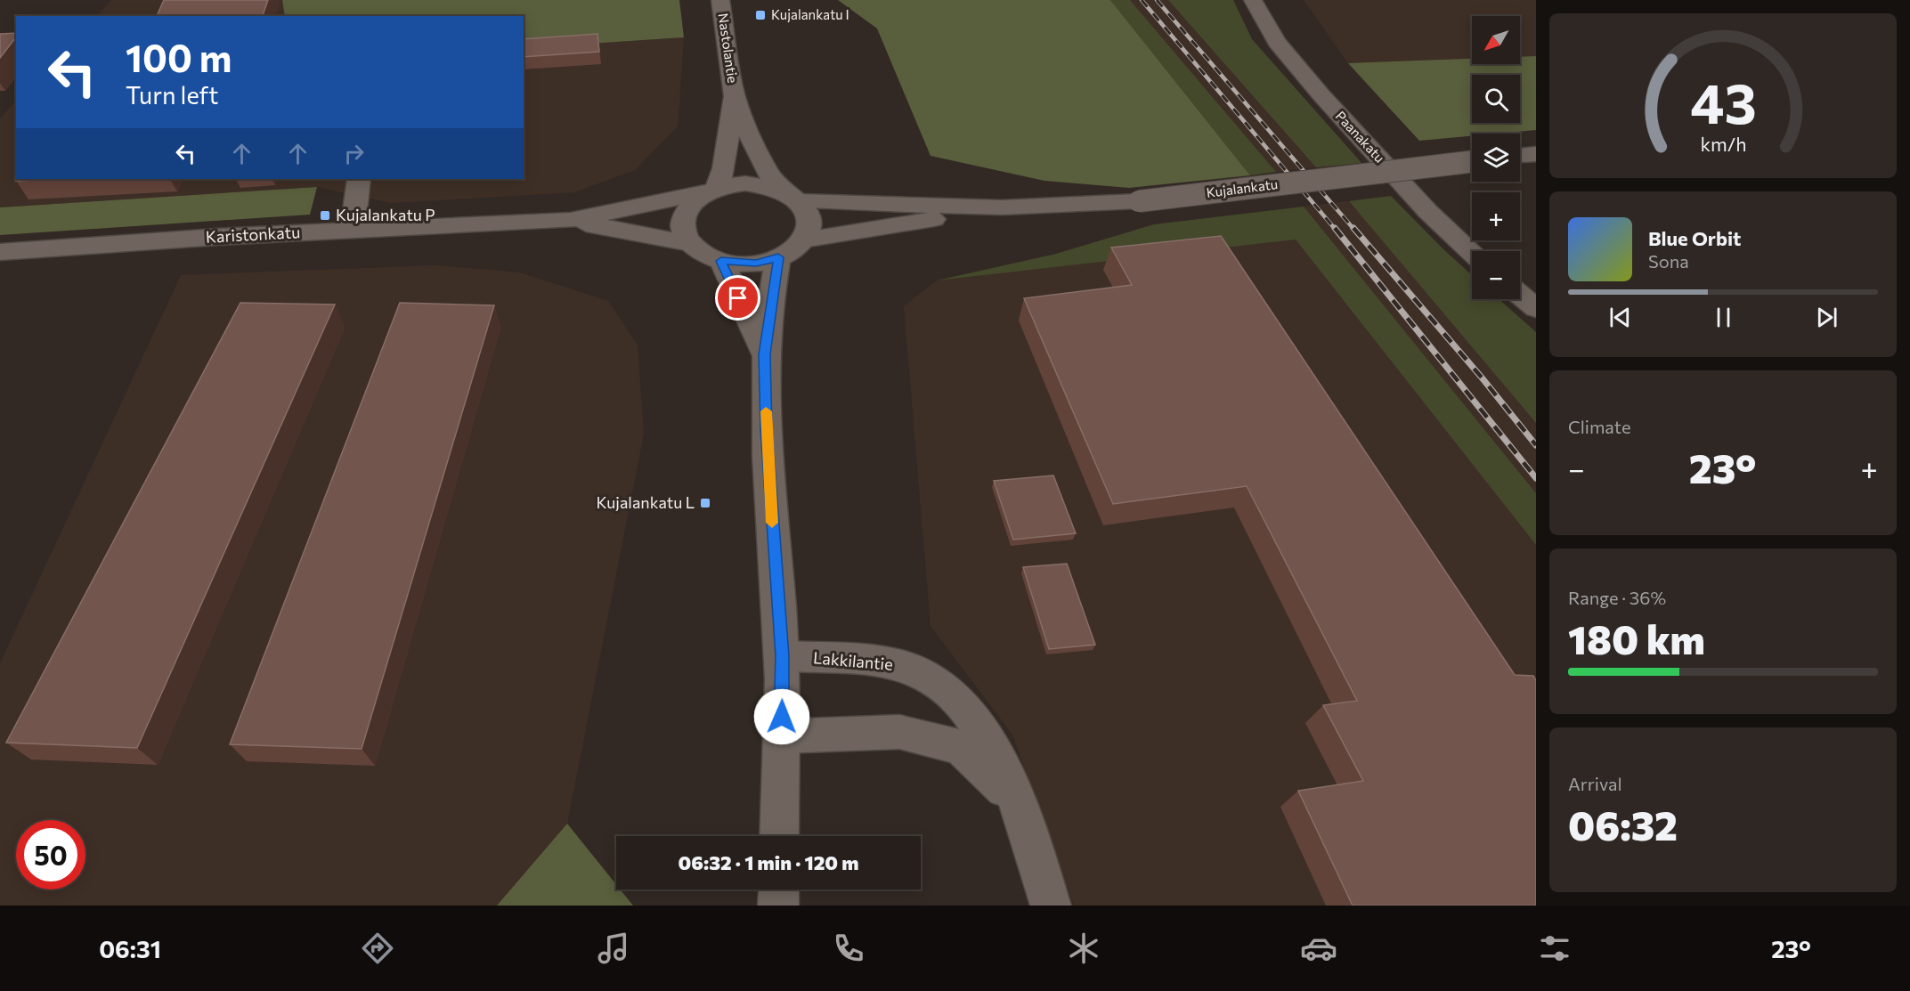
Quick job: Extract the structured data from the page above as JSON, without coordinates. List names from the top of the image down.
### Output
{
  "streets": {
    "street": [
      "Nastolantie",
      "Paanakatu",
      "Kujalankatu",
      "Karistonkatu",
      "Lakkilantie"
    ]
  },
  "crossings": [
    ["Nastolantie", "Kujalankatu"],
    ["Nastolantie", "Karistonkatu"],
    ["Kujalankatu", "Karistonkatu"]
  ],
  "places": {
    "transit": ["Kujalankatu I", "Kujalankatu P", "Kujalankatu L"]
  },
  "north": "bottom left",
  "page": {
    "map_buttons": ["+", "−"],
    "turn": ["100 m", "Turn left"],
    "song": ["Blue Orbit", "Sona"],
    "tile": [
      "Climate",
      ["Range · 36%", "180 km"],
      ["Arrival", "06:32"]
    ],
    "heat": ["−", "23°", "+"],
    "limit": "50",
    "trip": "06:32 · 1 min · 120 m",
    "tabs": ["06:31", "23°"],
    "gauge": ["43", "km/h"]
  }
}
